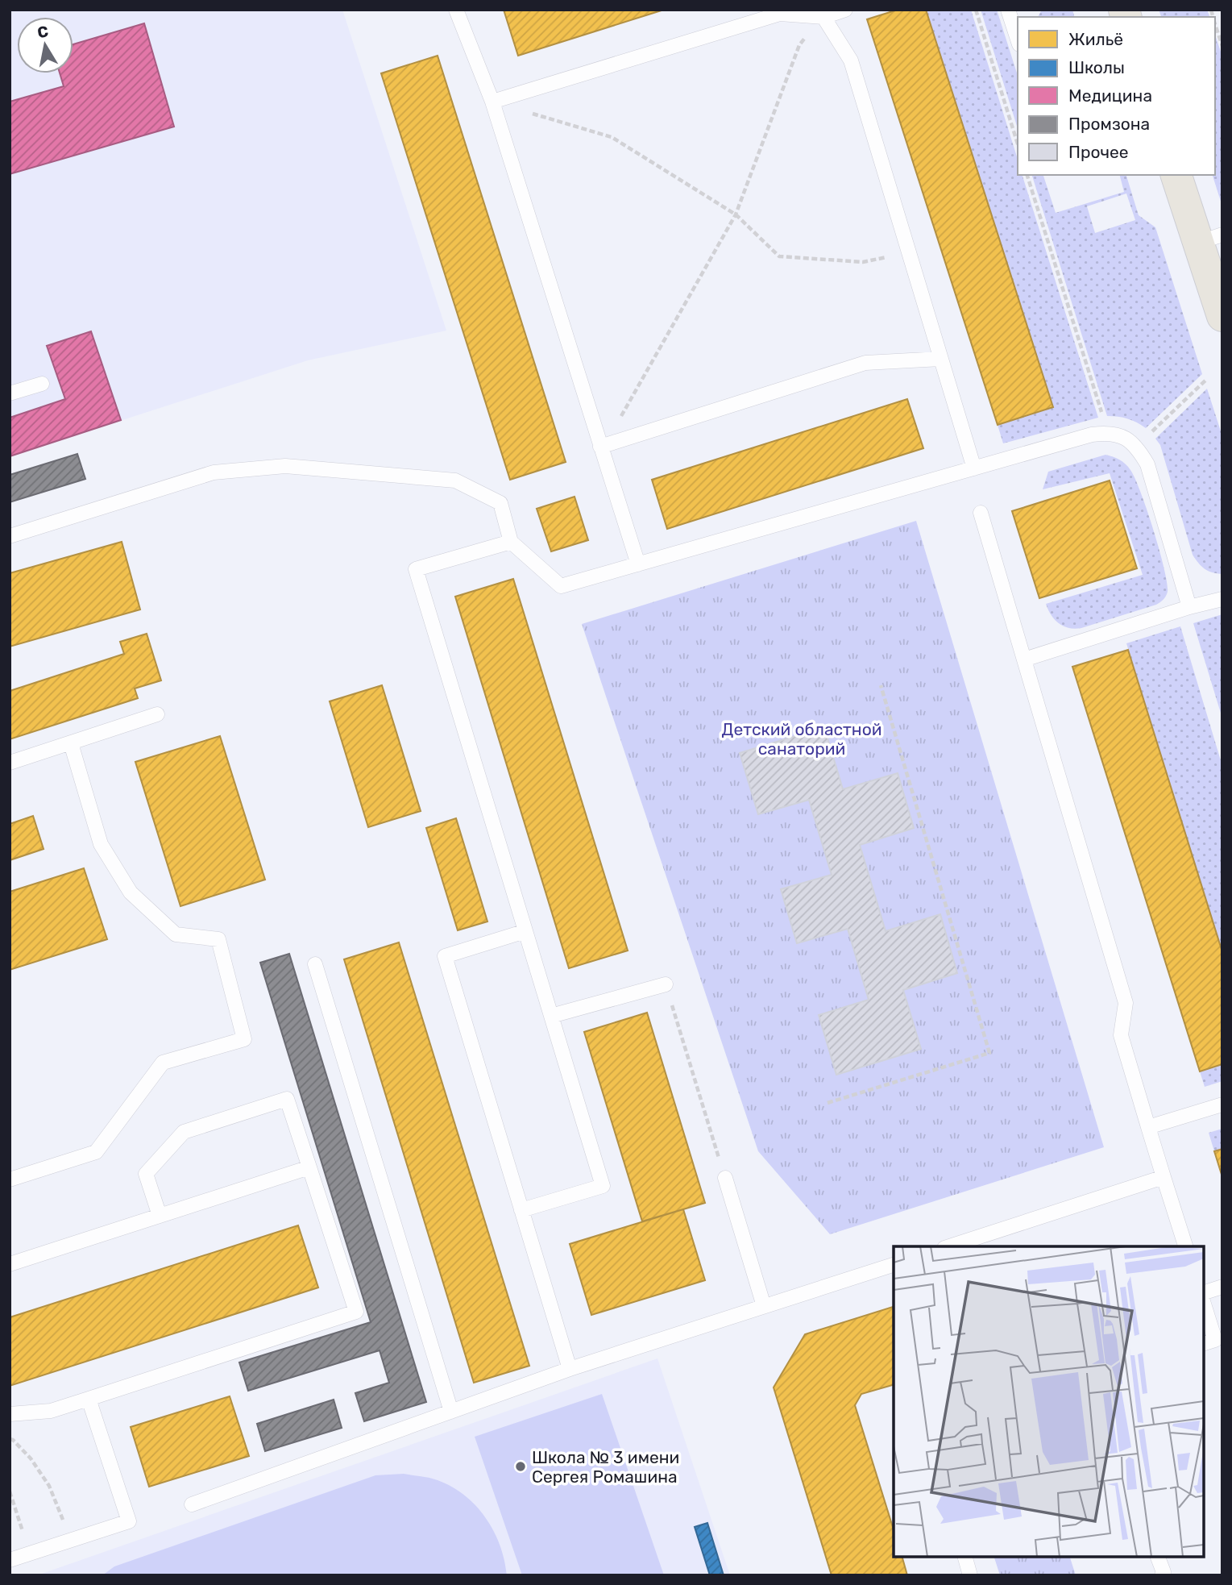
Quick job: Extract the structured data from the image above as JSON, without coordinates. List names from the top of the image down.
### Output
{
  "parks": ["Детский областной санаторий"],
  "places": ["Школа № 3 имени Сергея Ромашина"],
  "legend": [
    "Жильё",
    "Школы",
    "Медицина",
    "Промзона",
    "Прочее"
  ],
  "north": "top"
}
